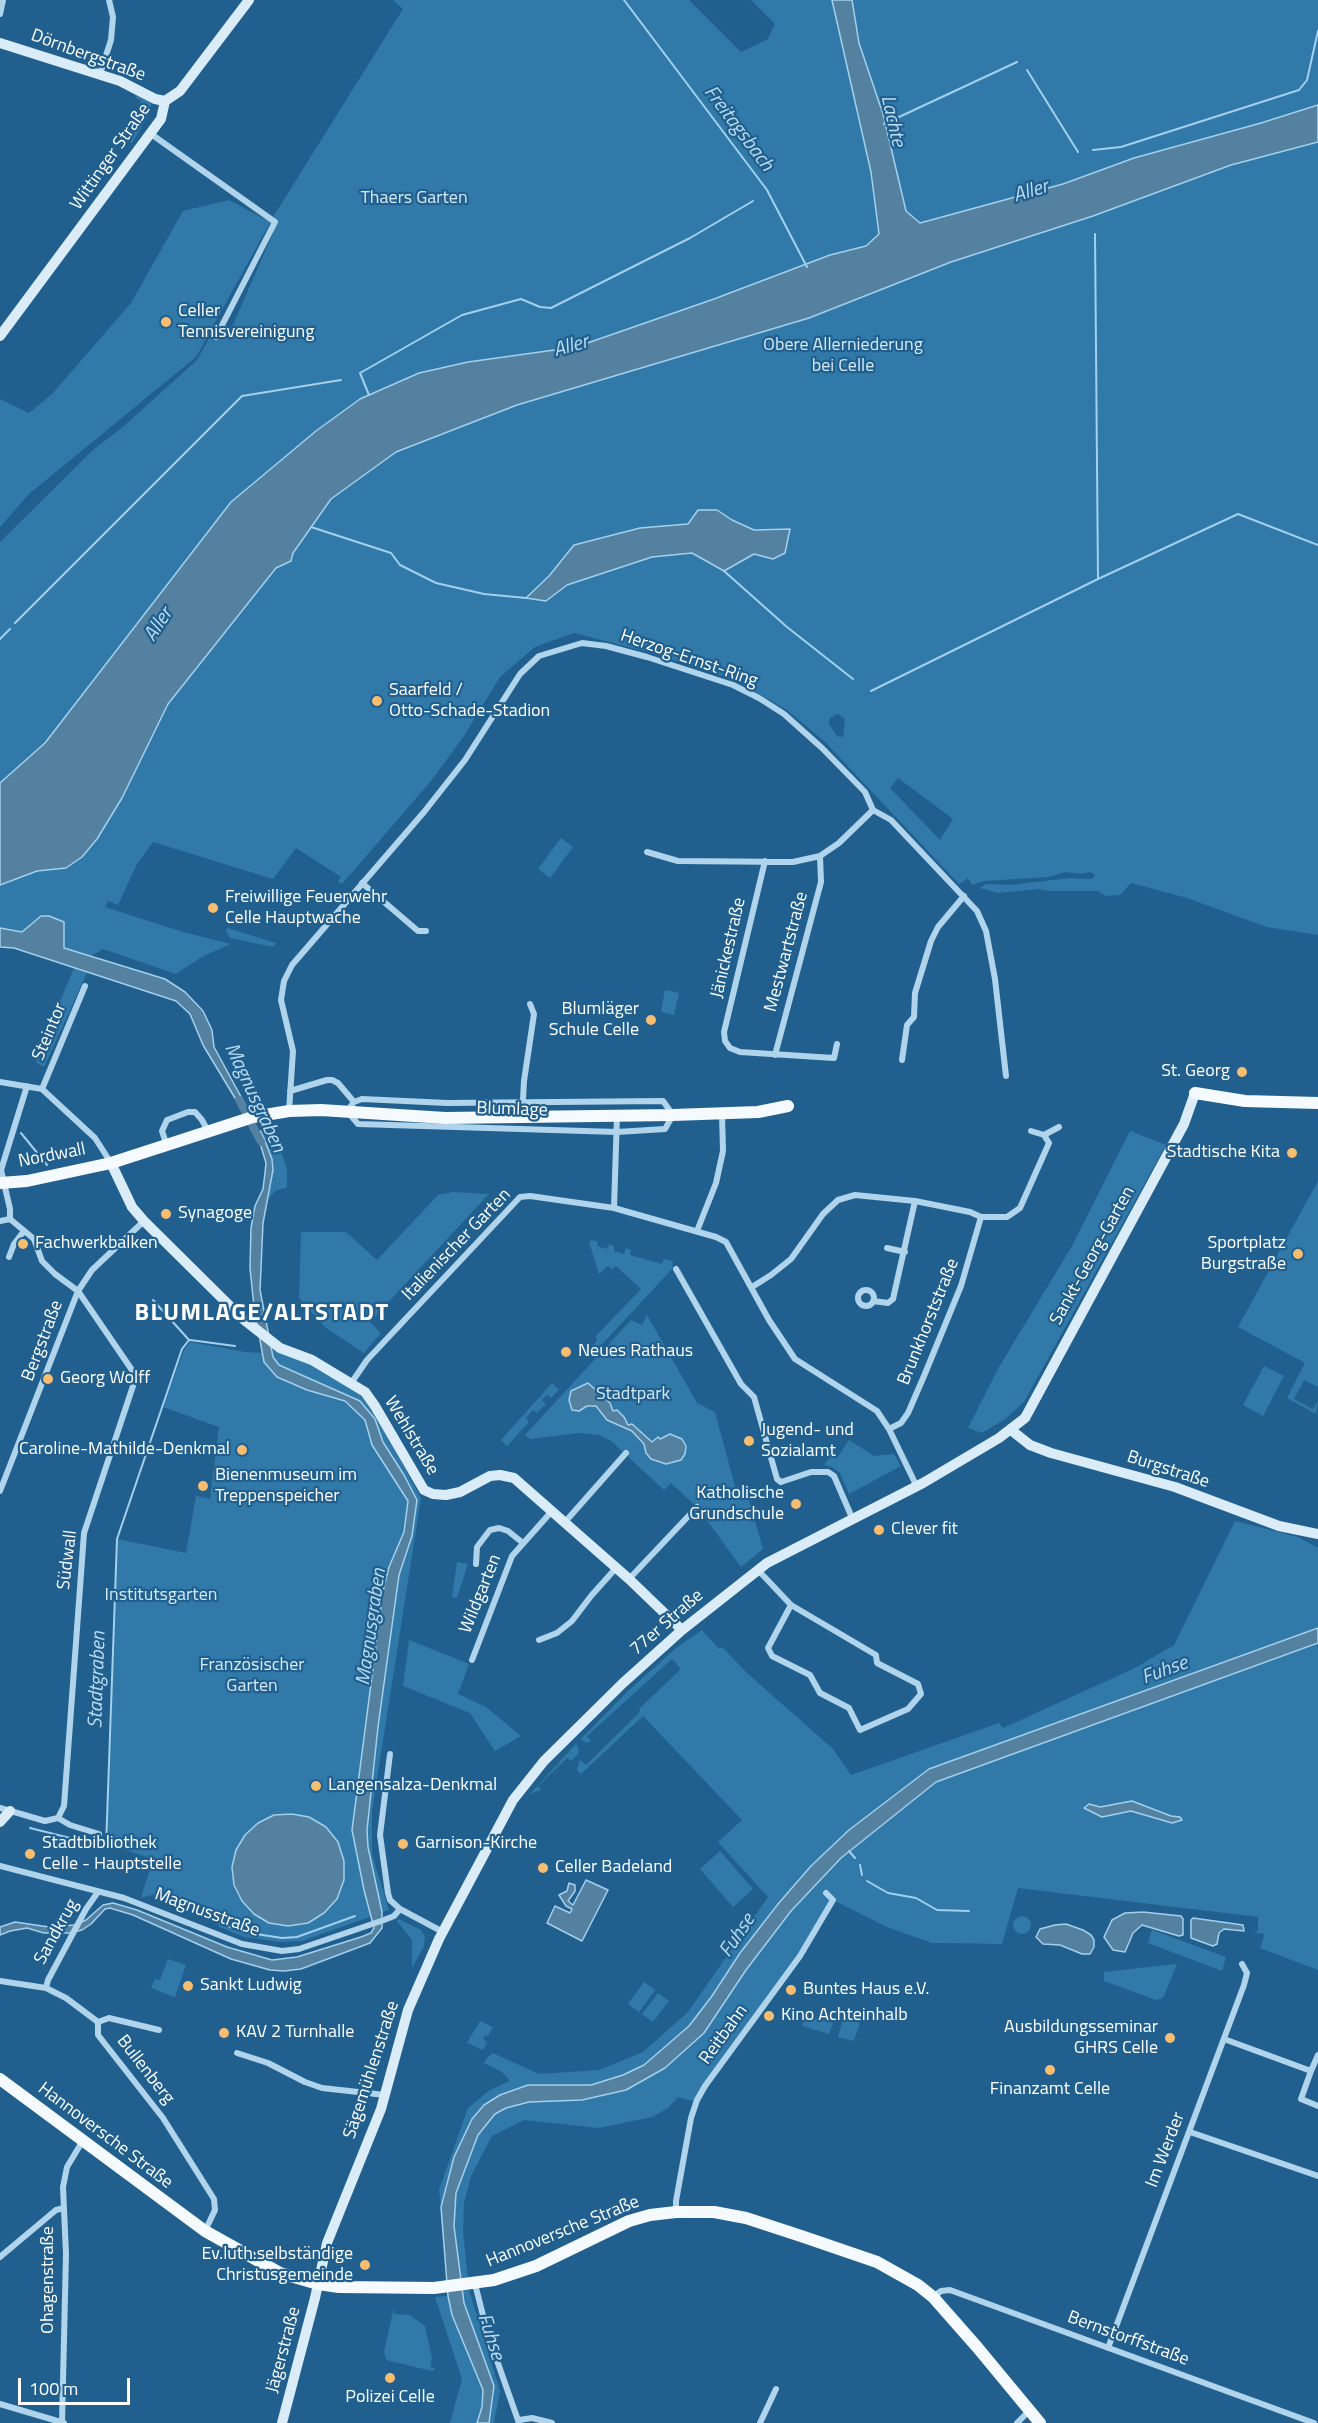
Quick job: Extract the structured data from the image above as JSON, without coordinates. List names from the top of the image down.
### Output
{
  "streets": {
    "main road": ["Blumlage", "Nordwall", "Hannoversche Straße"],
    "street": [
      "Dörnbergstraße",
      "Wittinger Straße",
      "Herzog-Ernst-Ring",
      "Jänickestraße",
      "Mestwartstraße",
      "Steintor",
      "Italienischer Garten",
      "Sankt-Georg-Garten",
      "Brunkhorststraße",
      "Bergstraße",
      "Wehlstraße",
      "Burgstraße",
      "Südwall",
      "Wildgarten",
      "77er Straße",
      "Magnusstraße",
      "Sandkrug",
      "Reitbahn",
      "Bullenberg",
      "Sägemühlenstraße",
      "Im Werder",
      "Ohagenstraße",
      "Bernstorffstraße",
      "Jägerstraße"
    ]
  },
  "crossings": [
    ["Dörnbergstraße", "Wittinger Straße"],
    ["Herzog-Ernst-Ring", "Blumlage"],
    ["Jänickestraße", "Mestwartstraße"],
    ["Blumlage", "Nordwall"],
    ["Nordwall", "Wehlstraße"],
    ["Italienischer Garten", "Brunkhorststraße"],
    ["Italienischer Garten", "Wehlstraße"],
    ["Italienischer Garten", "77er Straße"],
    ["Sankt-Georg-Garten", "Burgstraße"],
    ["Sankt-Georg-Garten", "77er Straße"],
    ["Bergstraße", "Wehlstraße"],
    ["Bergstraße", "Südwall"],
    ["Wehlstraße", "Wildgarten"],
    ["Wehlstraße", "77er Straße"],
    ["Burgstraße", "77er Straße"],
    ["77er Straße", "Sägemühlenstraße"],
    ["Magnusstraße", "Sandkrug"],
    ["Sandkrug", "Bullenberg"],
    ["Reitbahn", "Hannoversche Straße"],
    ["Bullenberg", "Hannoversche Straße"],
    ["Sägemühlenstraße", "Hannoversche Straße"],
    ["Sägemühlenstraße", "Jägerstraße"],
    ["Hannoversche Straße", "Ohagenstraße"],
    ["Hannoversche Straße", "Bernstorffstraße"],
    ["Hannoversche Straße", "Jägerstraße"],
    ["Im Werder", "Bernstorffstraße"]
  ],
  "districts": ["BLUMLAGE/ALTSTADT"],
  "water": [
    "Lachte",
    "Freitagsbach",
    "Aller",
    "Magnusgraben",
    "Fuhse",
    "Stadtgraben"
  ],
  "parks": [
    "Thaers Garten",
    "Obere Allerniederung bei Celle",
    "Stadtpark",
    "Institutsgarten",
    "Französischer Garten"
  ],
  "places": [
    "Celler Tennisvereinigung",
    "Saarfeld / Otto-Schade-Stadion",
    "Freiwillige Feuerwehr Celle Hauptwache",
    "Blumläger Schule Celle",
    "St. Georg",
    "Stadtische Kita",
    "Synagoge",
    "Fachwerkbalken",
    "Sportplatz Burgstraße",
    "Neues Rathaus",
    "Georg Wolff",
    "Jugend- und Sozialamt",
    "Caroline-Mathilde-Denkmal",
    "Bienenmuseum im Treppenspeicher",
    "Katholische Grundschule",
    "Clever fit",
    "Langensalza-Denkmal",
    "Garnison-Kirche",
    "Stadtbibliothek Celle - Hauptstelle",
    "Celler Badeland",
    "Sankt Ludwig",
    "Buntes Haus e.V.",
    "Kino Achteinhalb",
    "KAV 2 Turnhalle",
    "Ausbildungsseminar GHRS Celle",
    "Finanzamt Celle",
    "Ev.luth.selbständige Christusgemeinde",
    "Polizei Celle"
  ],
  "scale_bar": "100 m"
}
